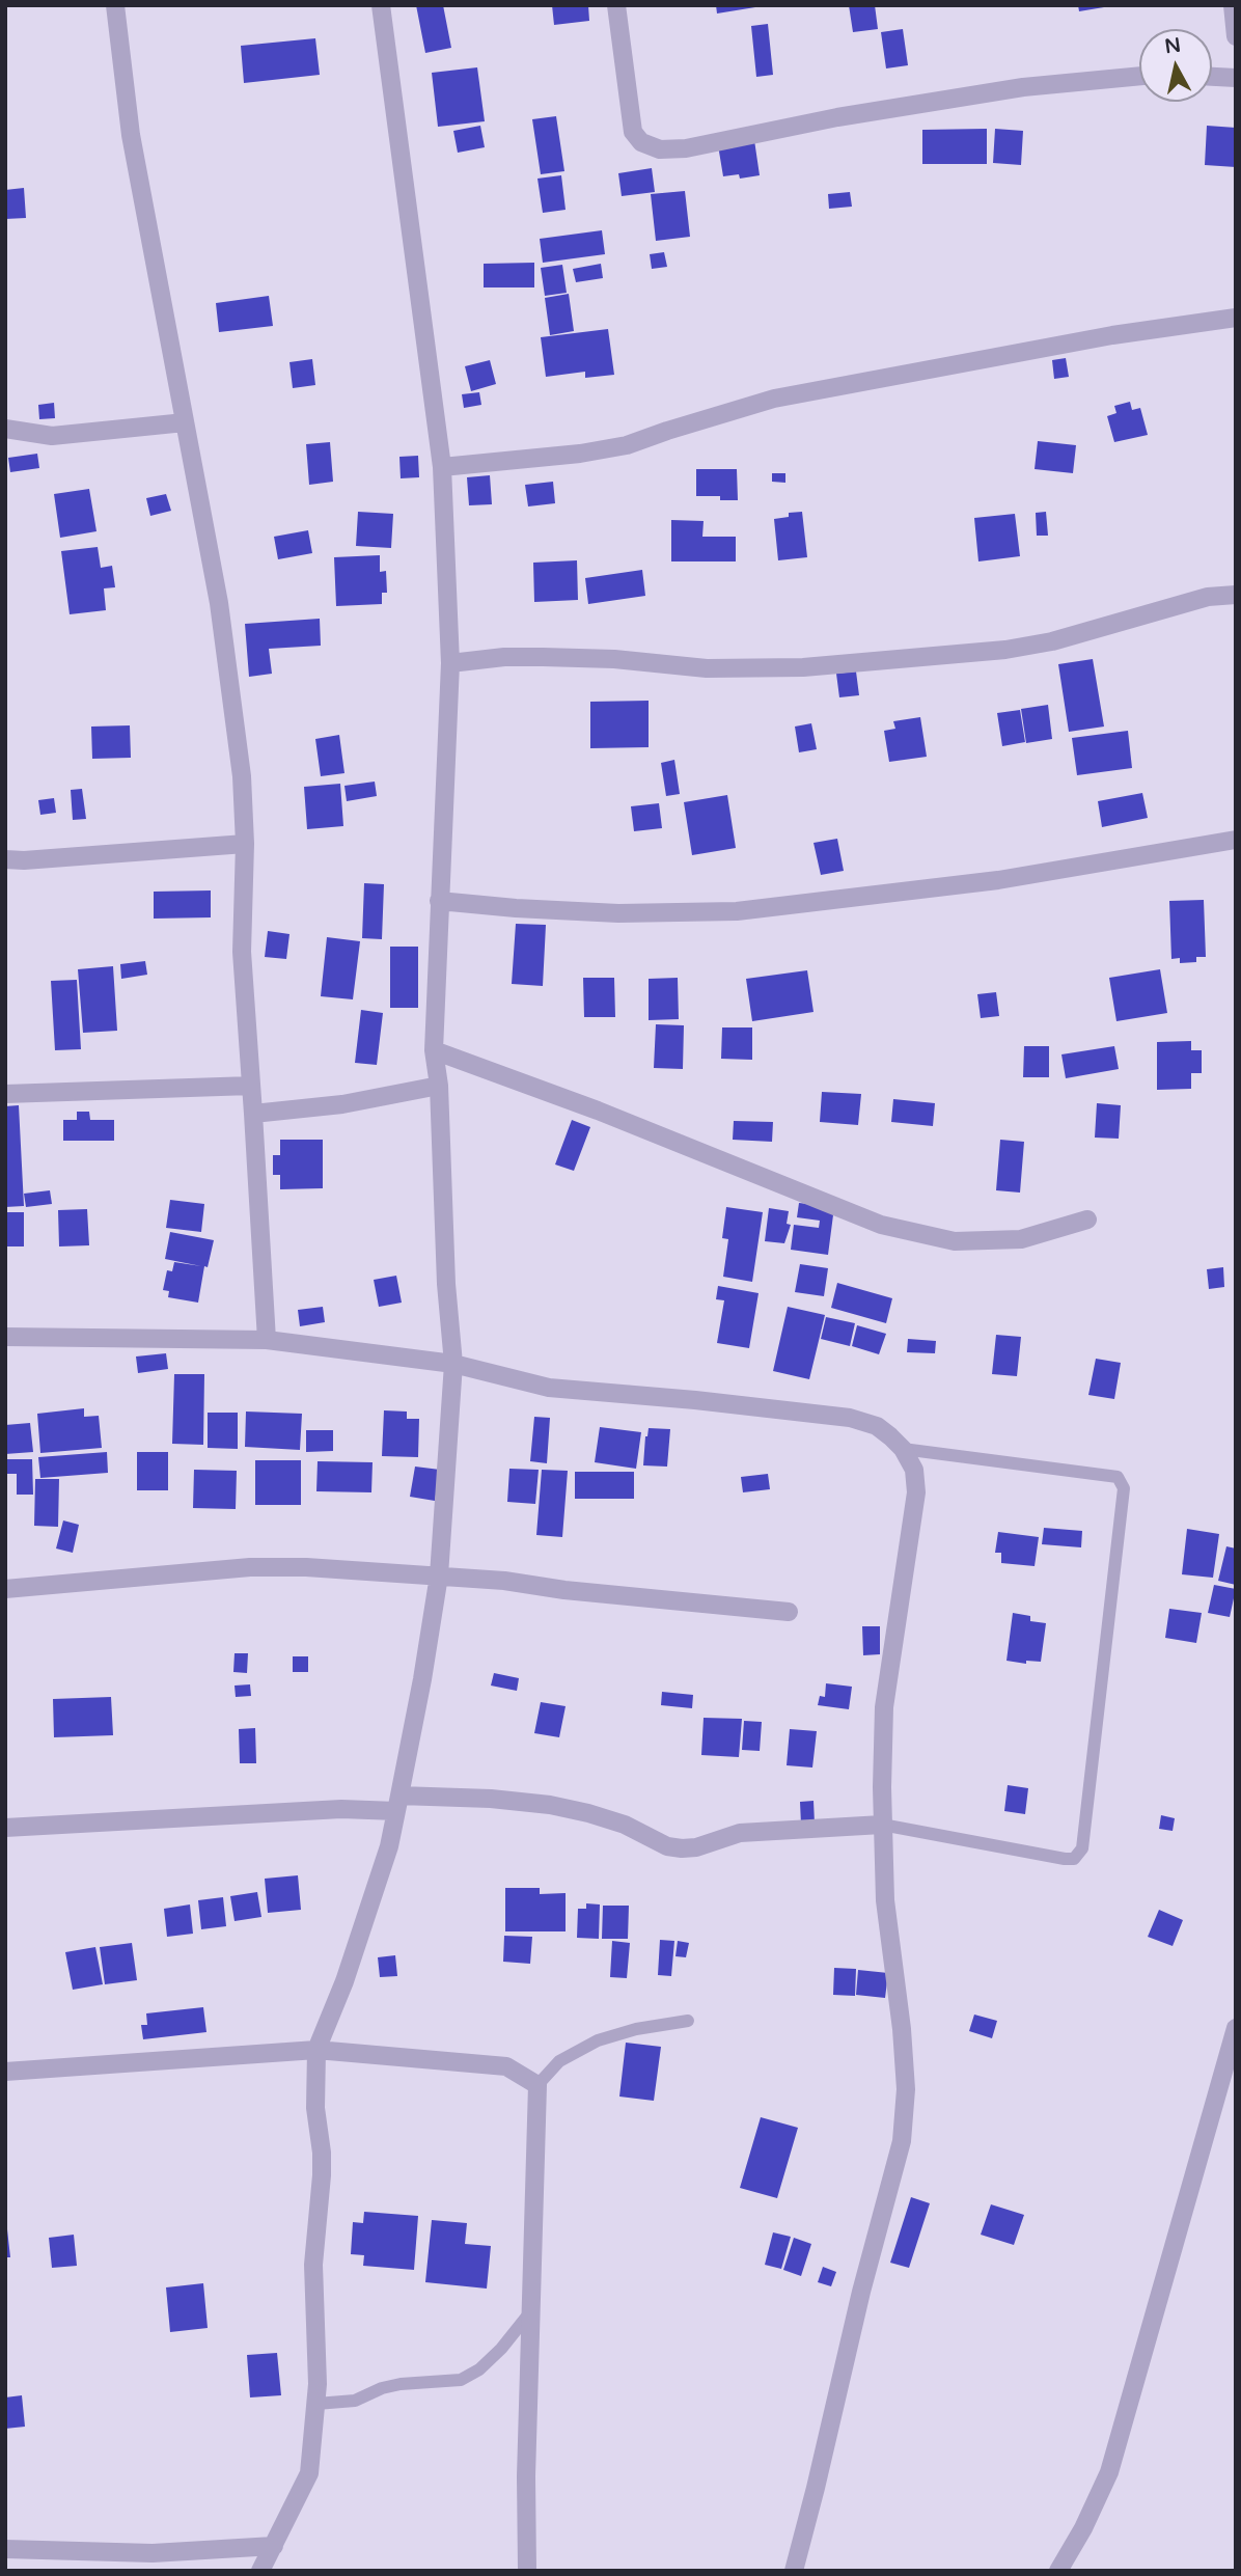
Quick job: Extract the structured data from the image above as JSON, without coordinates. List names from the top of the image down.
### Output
{
  "north": "top"
}
